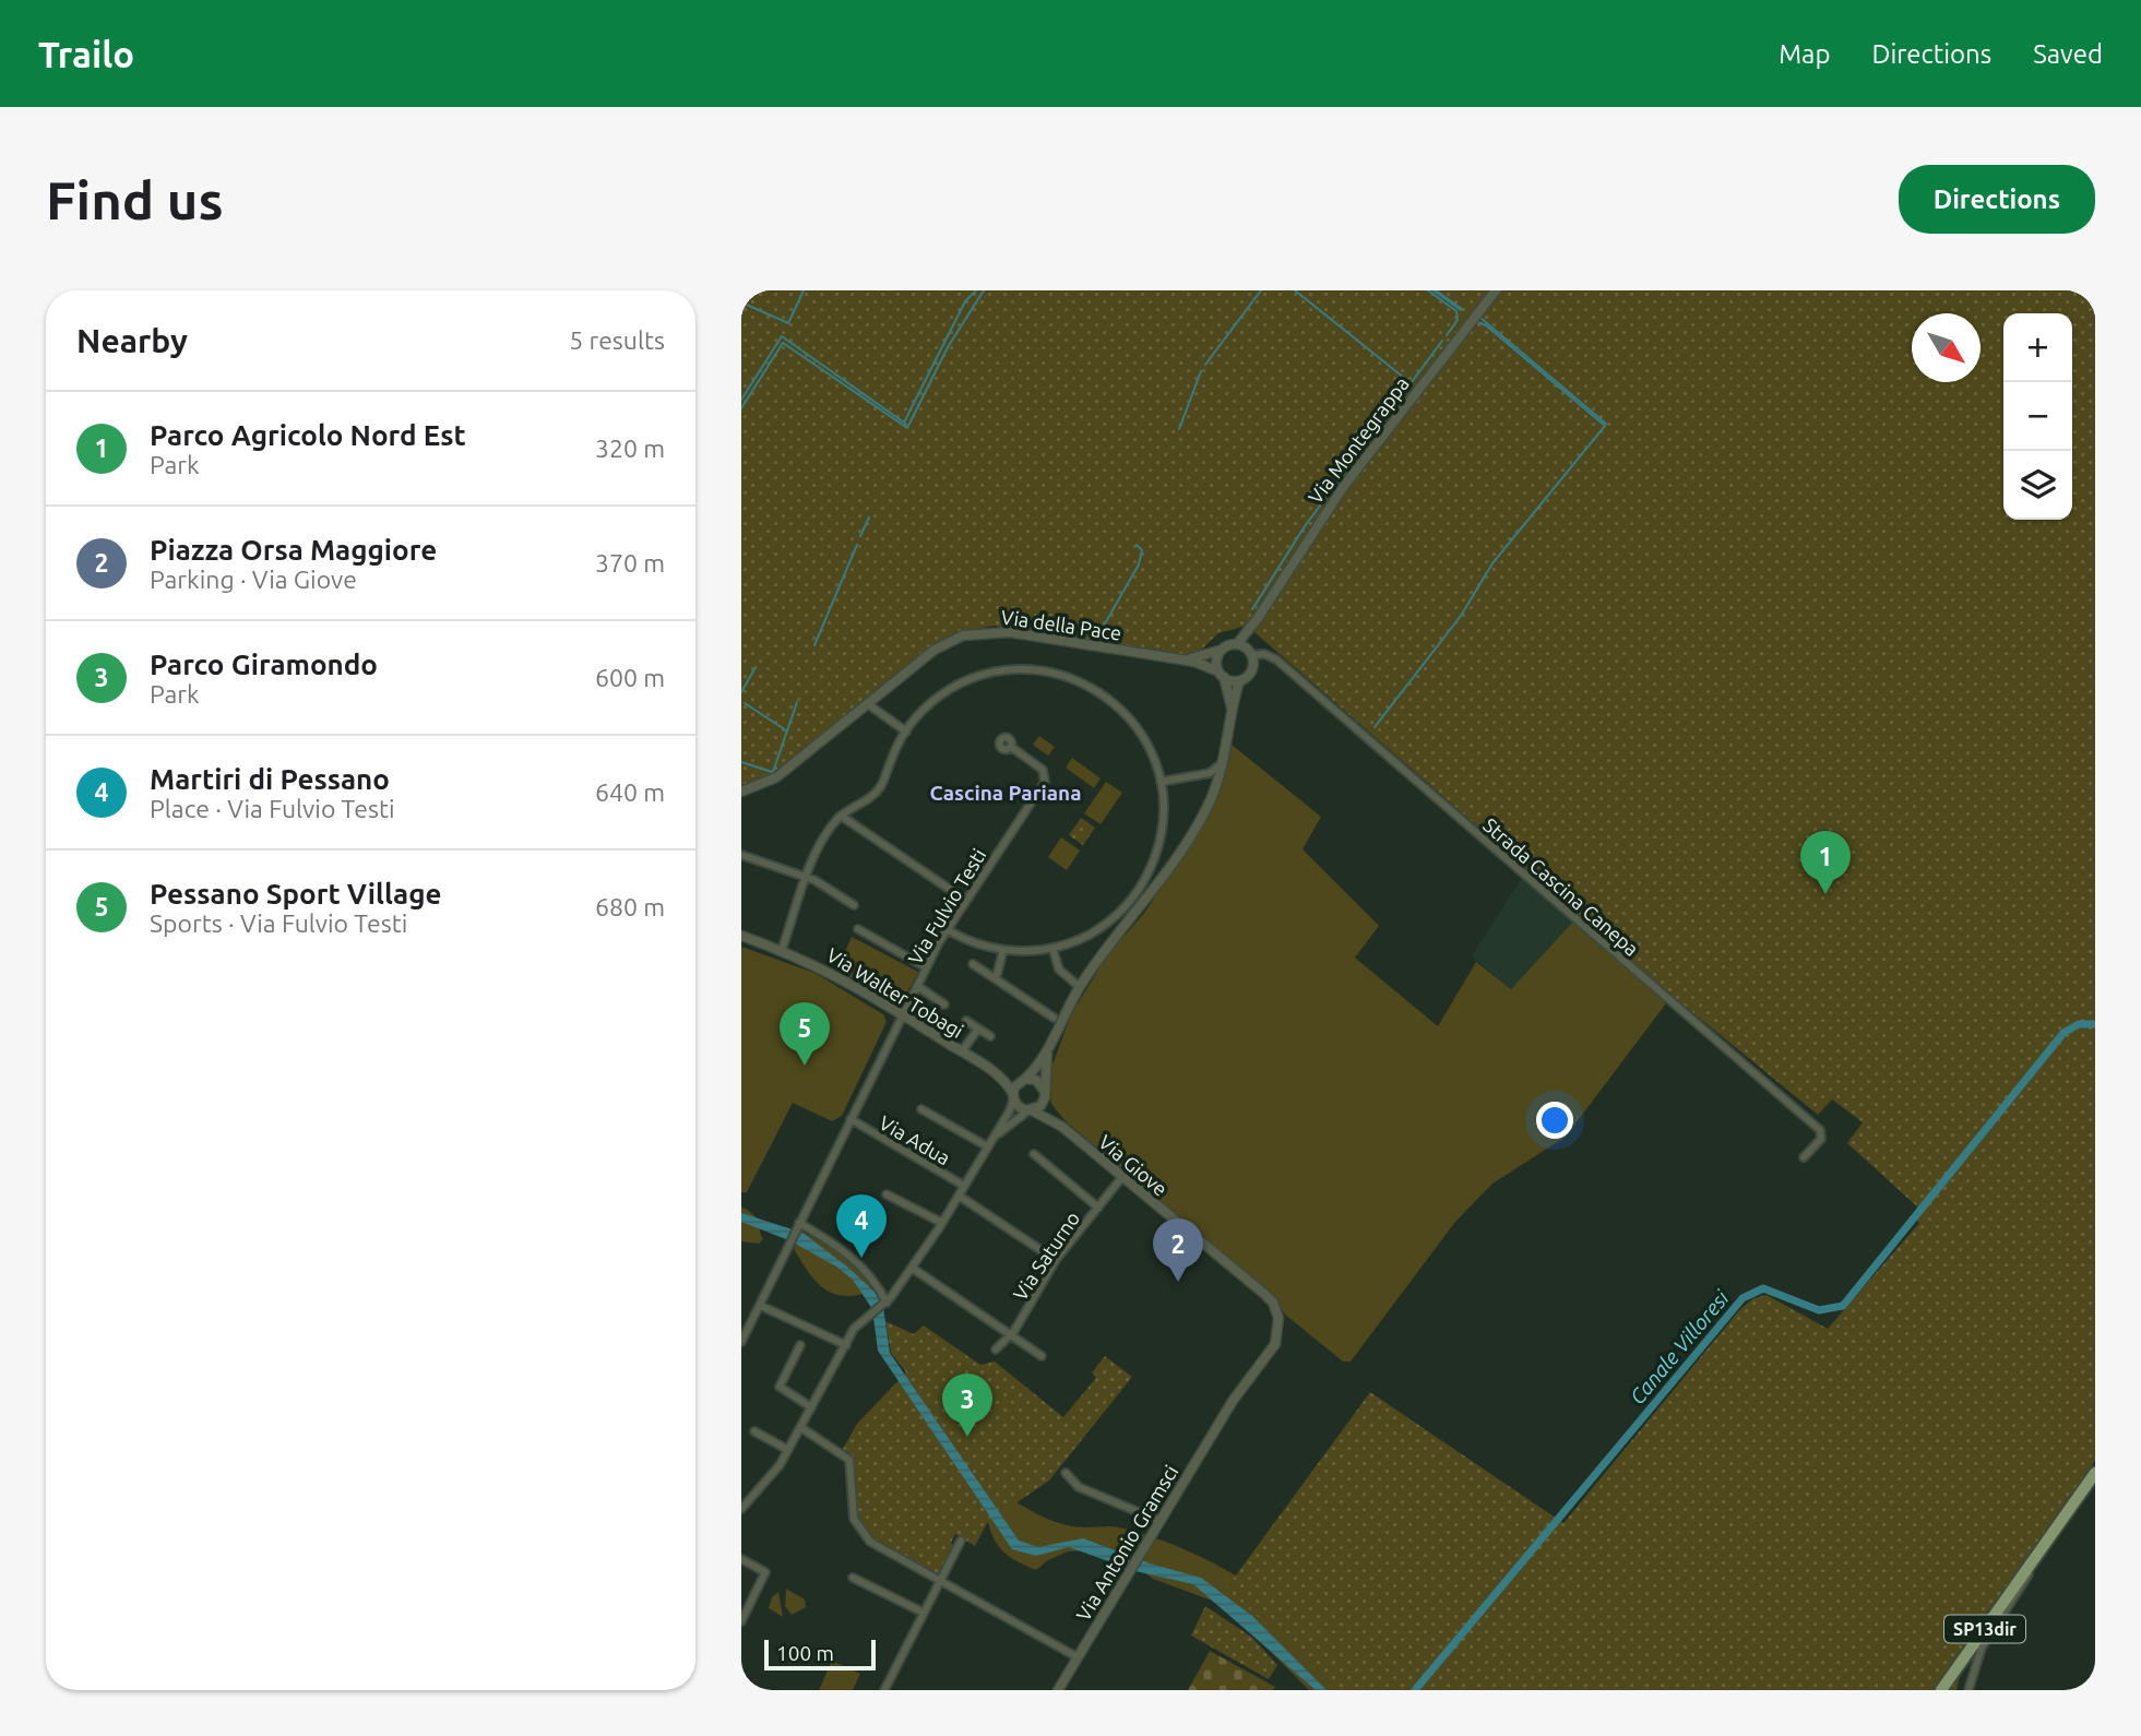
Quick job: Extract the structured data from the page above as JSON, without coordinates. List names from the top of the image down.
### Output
{
  "streets": {
    "main road": ["SP13dir"],
    "street": [
      "Via Montegrappa",
      "Via della Pace",
      "Strada Cascina Canepa",
      "Via Fulvio Testi",
      "Via Walter Tobagi",
      "Via Adua",
      "Via Giove",
      "Via Saturno",
      "Via Antonio Gramsci"
    ]
  },
  "crossings": [
    ["Via Montegrappa", "Via della Pace"],
    ["Via Montegrappa", "Strada Cascina Canepa"],
    ["Via della Pace", "Strada Cascina Canepa"],
    ["Via Fulvio Testi", "Via Walter Tobagi"],
    ["Via Fulvio Testi", "Via Adua"],
    ["Via Walter Tobagi", "Via Giove"],
    ["Via Giove", "Via Saturno"],
    ["Via Giove", "Via Antonio Gramsci"]
  ],
  "districts": ["Cascina Pariana"],
  "water": ["Canale Villoresi"],
  "scale_bar": "100 m",
  "north": "bottom right",
  "page": {
    "header": "Trailo",
    "nav": ["Map", "Directions", "Saved"],
    "buttons": "Directions",
    "title": "Find us",
    "heading": ["Nearby", "5 results"],
    "map_buttons": ["+", "−"],
    "list": [
      {
        "mark": "1",
        "name": "Parco Agricolo Nord Est",
        "note": "Park",
        "value": "320 m"
      },
      {
        "mark": "2",
        "name": "Piazza Orsa Maggiore",
        "note": "Parking · Via Giove",
        "value": "370 m"
      },
      {
        "mark": "3",
        "name": "Parco Giramondo",
        "note": "Park",
        "value": "600 m"
      },
      {
        "mark": "4",
        "name": "Martiri di Pessano",
        "note": "Place · Via Fulvio Testi",
        "value": "640 m"
      },
      {
        "mark": "5",
        "name": "Pessano Sport Village",
        "note": "Sports · Via Fulvio Testi",
        "value": "680 m"
      }
    ],
    "pins": [
      "1",
      "5",
      "4",
      "2",
      "3"
    ],
    "scale": "100 m"
  }
}
